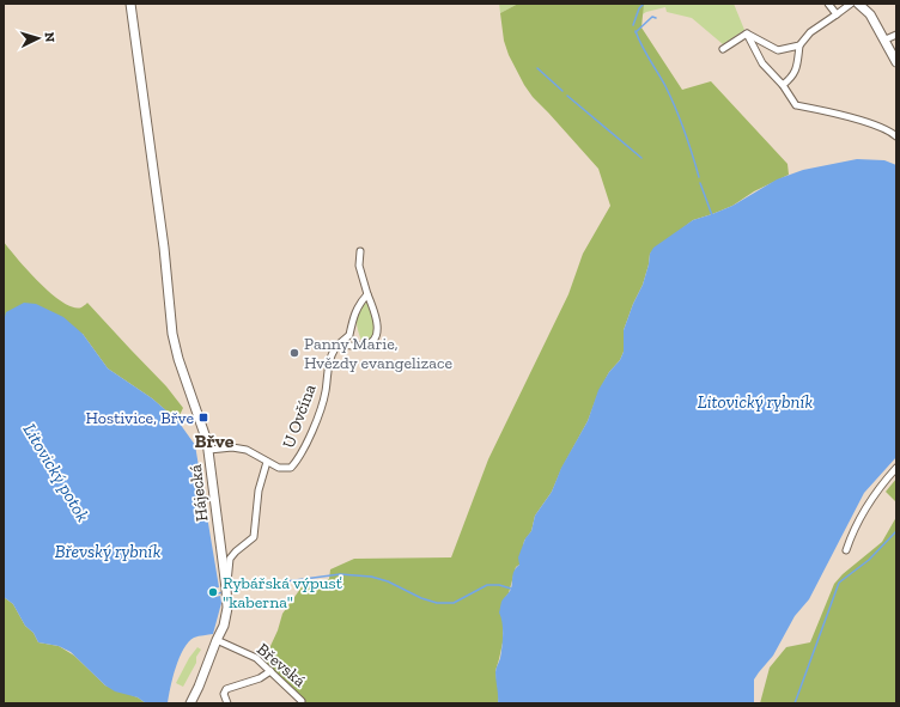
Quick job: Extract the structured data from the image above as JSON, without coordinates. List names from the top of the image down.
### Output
{
  "streets": {
    "street": ["U Ovčína", "Hájecká", "Břevská"]
  },
  "crossings": [
    ["U Ovčína", "Hájecká"],
    ["Hájecká", "Břevská"]
  ],
  "districts": ["Břve"],
  "water": ["Litovický rybník", "Litovický potok", "Břevský rybník"],
  "places": {
    "other": ["Panny Marie, Hvězdy evangelizace", "Rybářská výpusť \"kaberna\""],
    "transit": ["Hostivice, Břve"]
  },
  "north": "right"
}
